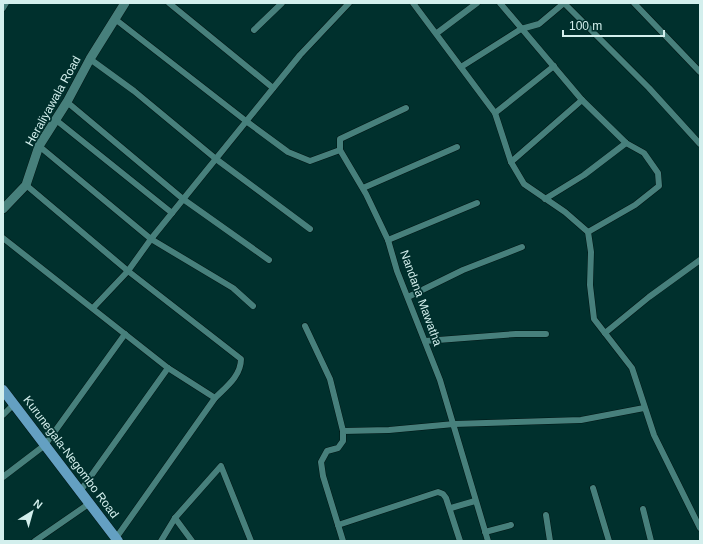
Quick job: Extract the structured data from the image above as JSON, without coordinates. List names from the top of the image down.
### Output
{
  "streets": {
    "main road": ["Kurunegala-Negombo Road"],
    "street": ["Heraliyawala Road", "Nandana Mawatha"]
  },
  "scale_bar": "100 m",
  "north": "top right"
}
